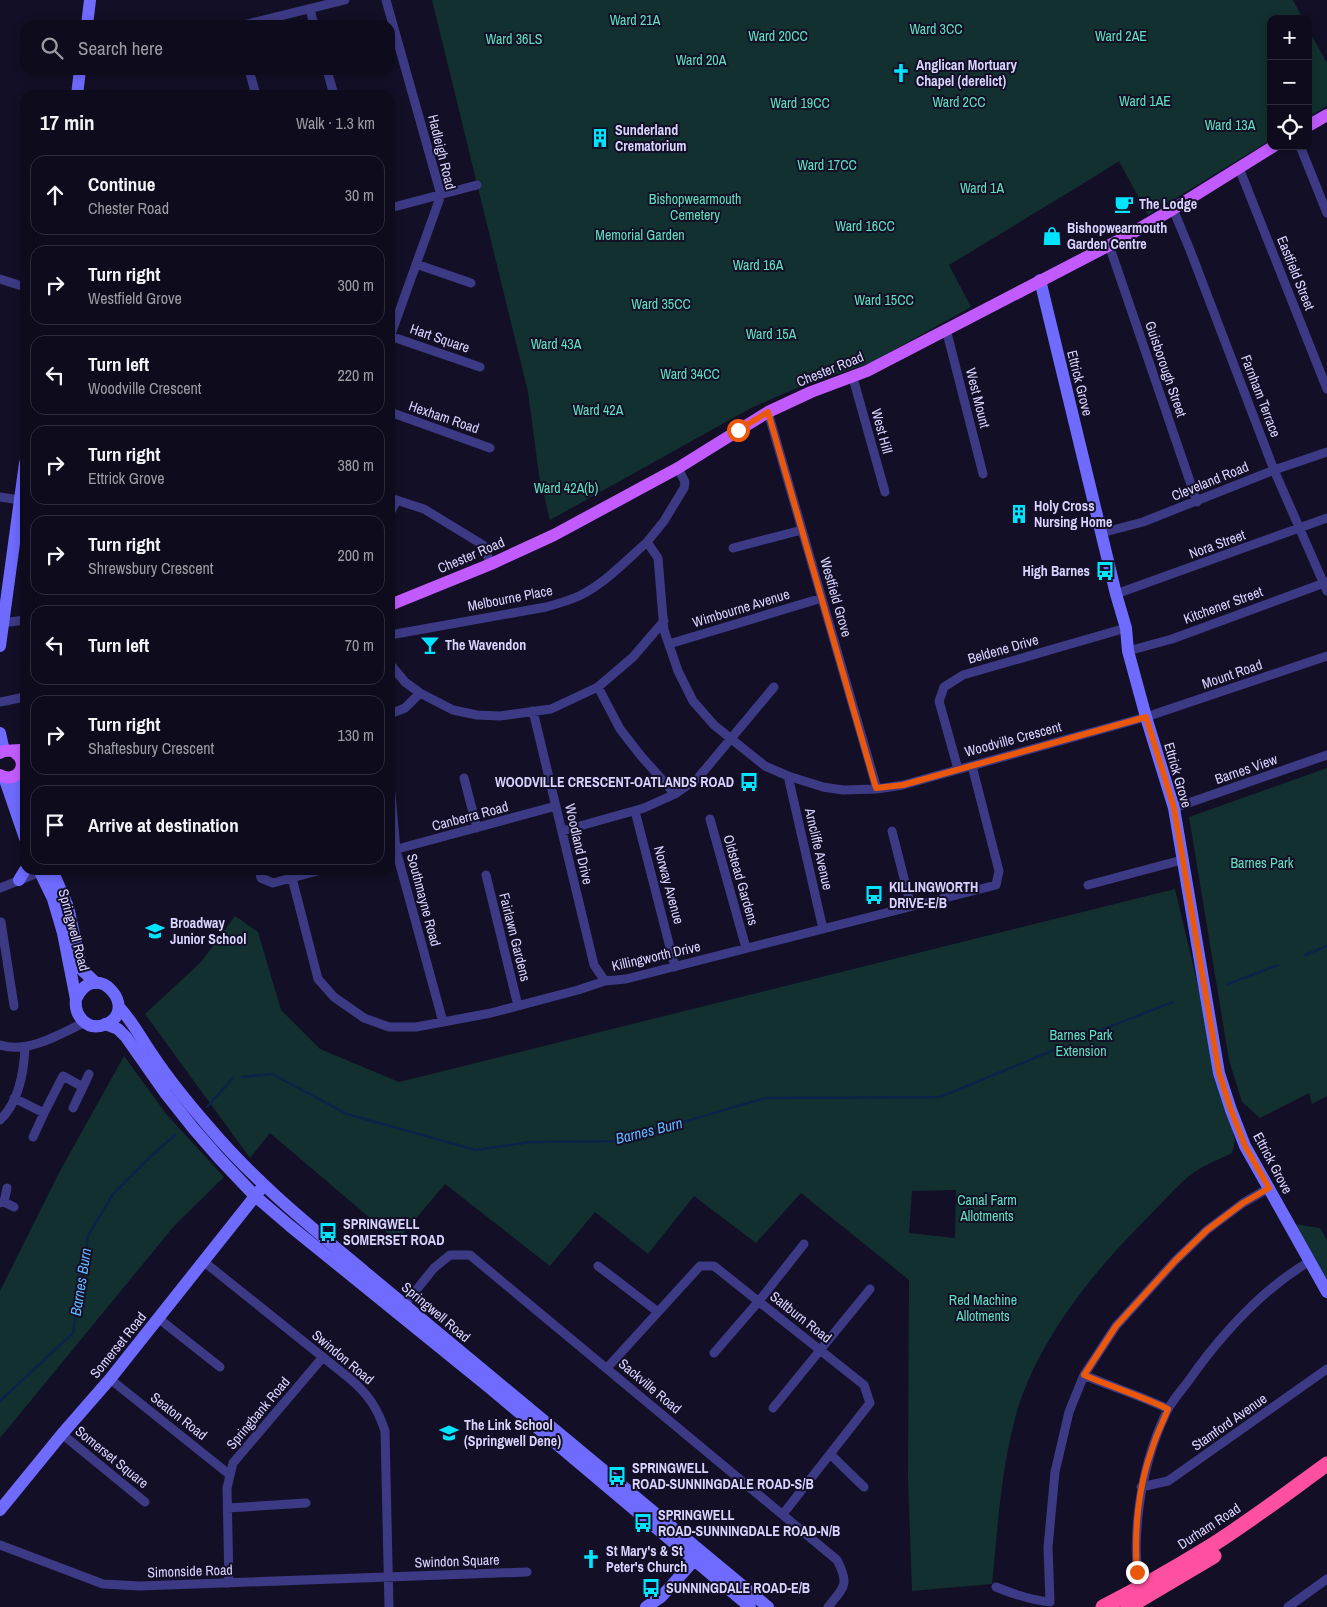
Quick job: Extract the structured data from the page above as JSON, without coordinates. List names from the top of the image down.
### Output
{
  "streets": {
    "highway": ["Durham Road"],
    "main road": [
      "Chester Road",
      "Ettrick Grove",
      "Springwell Road",
      "Somerset Road"
    ],
    "street": [
      "Hadleigh Road",
      "Eastfield Street",
      "Hart Square",
      "Guisborough Street",
      "Farnham Terrace",
      "West Mount",
      "Hexham Road",
      "West Hill",
      "Cleveland Road",
      "Nora Street",
      "Westfield Grove",
      "Melbourne Place",
      "Kitchener Street",
      "Wimbourne Avenue",
      "Beldene Drive",
      "Mount Road",
      "Woodville Crescent",
      "Barnes View",
      "Canberra Road",
      "Woodland Drive",
      "Arncliffe Avenue",
      "Oldstead Gardens",
      "Norway Avenue",
      "Southmayne Road",
      "Fairlawn Gardens",
      "Killingworth Drive",
      "Saltburn Road",
      "Swindon Road",
      "Sackville Road",
      "Springbank Road",
      "Seaton Road",
      "Stamford Avenue",
      "Somerset Square",
      "Swindon Square",
      "Simonside Road"
    ]
  },
  "crossings": [
    ["Eastfield Street", "Chester Road"],
    ["Chester Road", "Guisborough Street"],
    ["Chester Road", "Ettrick Grove"],
    ["Chester Road", "Farnham Terrace"],
    ["Chester Road", "West Mount"],
    ["Chester Road", "West Hill"],
    ["Chester Road", "Westfield Grove"],
    ["Guisborough Street", "Cleveland Road"],
    ["Ettrick Grove", "Cleveland Road"],
    ["Ettrick Grove", "Nora Street"],
    ["Ettrick Grove", "Kitchener Street"],
    ["Ettrick Grove", "Beldene Drive"],
    ["Ettrick Grove", "Mount Road"],
    ["Ettrick Grove", "Woodville Crescent"],
    ["Ettrick Grove", "Barnes View"],
    ["Farnham Terrace", "Cleveland Road"],
    ["Farnham Terrace", "Nora Street"],
    ["Farnham Terrace", "Kitchener Street"],
    ["Westfield Grove", "Wimbourne Avenue"],
    ["Westfield Grove", "Woodville Crescent"],
    ["Melbourne Place", "Woodville Crescent"],
    ["Wimbourne Avenue", "Woodville Crescent"],
    ["Beldene Drive", "Woodville Crescent"],
    ["Mount Road", "Woodville Crescent"],
    ["Woodville Crescent", "Arncliffe Avenue"],
    ["Woodville Crescent", "Killingworth Drive"],
    ["Canberra Road", "Woodland Drive"],
    ["Woodland Drive", "Killingworth Drive"],
    ["Arncliffe Avenue", "Killingworth Drive"],
    ["Oldstead Gardens", "Killingworth Drive"],
    ["Norway Avenue", "Killingworth Drive"],
    ["Southmayne Road", "Killingworth Drive"],
    ["Springwell Road", "Somerset Road"],
    ["Springwell Road", "Sackville Road"],
    ["Fairlawn Gardens", "Killingworth Drive"],
    ["Saltburn Road", "Sackville Road"],
    ["Somerset Road", "Swindon Road"],
    ["Somerset Road", "Seaton Road"],
    ["Somerset Road", "Somerset Square"],
    ["Swindon Road", "Springbank Road"],
    ["Swindon Road", "Swindon Square"],
    ["Swindon Road", "Simonside Road"],
    ["Springbank Road", "Seaton Road"],
    ["Springbank Road", "Simonside Road"],
    ["Swindon Square", "Simonside Road"]
  ],
  "water": ["Barnes Burn"],
  "parks": [
    "Ward 21A",
    "Ward 3CC",
    "Ward 20CC",
    "Ward 2AE",
    "Ward 36LS",
    "Ward 20A",
    "Ward 1AE",
    "Ward 2CC",
    "Ward 19CC",
    "Ward 13A",
    "Ward 17CC",
    "Ward 1A",
    "Bishopwearmouth Cemetery",
    "Ward 16CC",
    "Memorial Garden",
    "Ward 16A",
    "Ward 15CC",
    "Ward 35CC",
    "Ward 15A",
    "Ward 43A",
    "Ward 34CC",
    "Ward 42A",
    "Ward 42A(b)",
    "Barnes Park",
    "Barnes Park Extension",
    "Canal Farm Allotments",
    "Red Machine Allotments"
  ],
  "places": {
    "church": ["Anglican Mortuary Chapel (derelict)", "St Mary's & St Peter's Church"],
    "building": ["Sunderland Crematorium", "Holy Cross Nursing Home"],
    "cafe": ["The Lodge"],
    "shop": ["Bishopwearmouth Garden Centre"],
    "bus stop": [
      "High Barnes",
      "WOODVILLE CRESCENT-OATLANDS ROAD",
      "KILLINGWORTH DRIVE-E/B",
      "SPRINGWELL SOMERSET ROAD",
      "SPRINGWELL ROAD-SUNNINGDALE ROAD-S/B",
      "SPRINGWELL ROAD-SUNNINGDALE ROAD-N/B",
      "SUNNINGDALE ROAD-E/B"
    ],
    "bar": ["The Wavendon"],
    "school or university": ["Broadway Junior School", "The Link School (Springwell Dene)"]
  },
  "page": {
    "map_buttons": ["+", "−"],
    "search": "Search here",
    "heading": ["17 min", "Walk · 1.3 km"],
    "list": [
      ["Continue", "Chester Road", "30 m"],
      ["Turn right", "Westfield Grove", "300 m"],
      ["Turn left", "Woodville Crescent", "220 m"],
      ["Turn right", "Ettrick Grove", "380 m"],
      ["Turn right", "Shrewsbury Crescent", "200 m"],
      ["Turn left", "70 m"],
      ["Turn right", "Shaftesbury Crescent", "130 m"],
      "Arrive at destination"
    ]
  }
}
